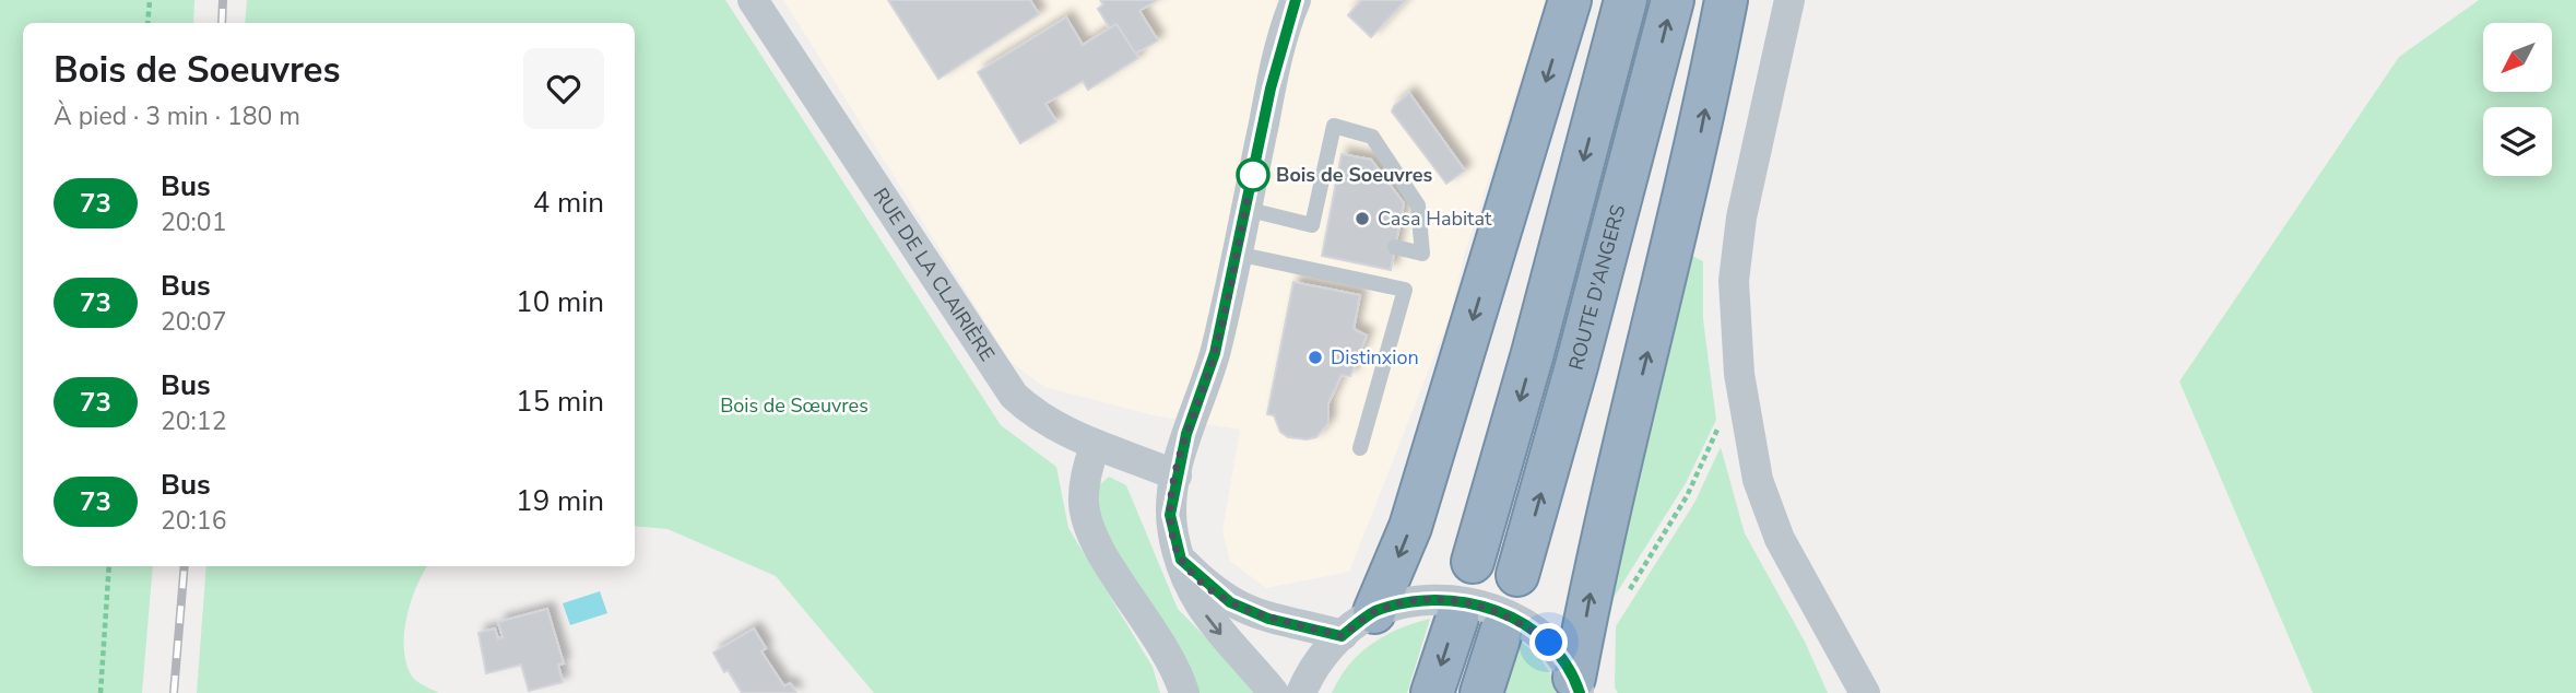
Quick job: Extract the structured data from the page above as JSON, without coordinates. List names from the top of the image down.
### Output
{
  "streets": {
    "highway": ["ROUTE D'ANGERS"],
    "street": ["RUE DE LA CLAIRIÈRE"]
  },
  "parks": ["Bois de Sœuvres"],
  "places": ["Bois de Soeuvres", "Casa Habitat", "Distinxion"],
  "lines": ["bus line 73"],
  "north": "bottom left",
  "page": {
    "heading": ["Bois de Soeuvres", "À pied · 3 min · 180 m"],
    "list": [
      {
        "mark": "73",
        "name": "Bus",
        "note": "20:01",
        "value": "4 min"
      },
      {
        "mark": "73",
        "name": "Bus",
        "note": "20:07",
        "value": "10 min"
      },
      {
        "mark": "73",
        "name": "Bus",
        "note": "20:12",
        "value": "15 min"
      },
      {
        "mark": "73",
        "name": "Bus",
        "note": "20:16",
        "value": "19 min"
      }
    ]
  }
}
